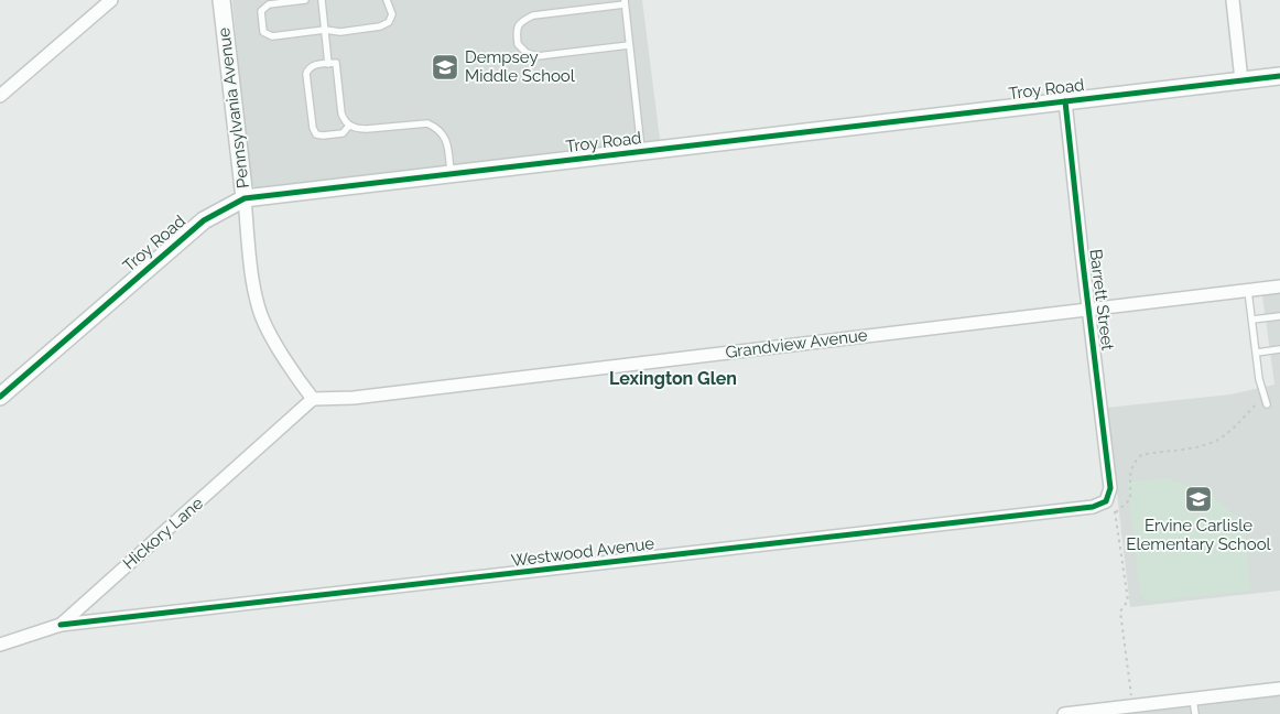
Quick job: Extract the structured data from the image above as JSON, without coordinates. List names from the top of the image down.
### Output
{
  "streets": {
    "street": [
      "Troy Road",
      "Pennsylvania Avenue",
      "Barrett Street",
      "Grandview Avenue",
      "Hickory Lane",
      "Westwood Avenue"
    ]
  },
  "crossings": [
    ["Troy Road", "Pennsylvania Avenue"],
    ["Troy Road", "Barrett Street"],
    ["Pennsylvania Avenue", "Grandview Avenue"],
    ["Pennsylvania Avenue", "Hickory Lane"],
    ["Barrett Street", "Grandview Avenue"],
    ["Barrett Street", "Westwood Avenue"],
    ["Grandview Avenue", "Hickory Lane"],
    ["Hickory Lane", "Westwood Avenue"]
  ],
  "districts": ["Lexington Glen"],
  "places": {
    "school or university": ["Dempsey Middle School", "Ervine Carlisle Elementary School"]
  }
}
